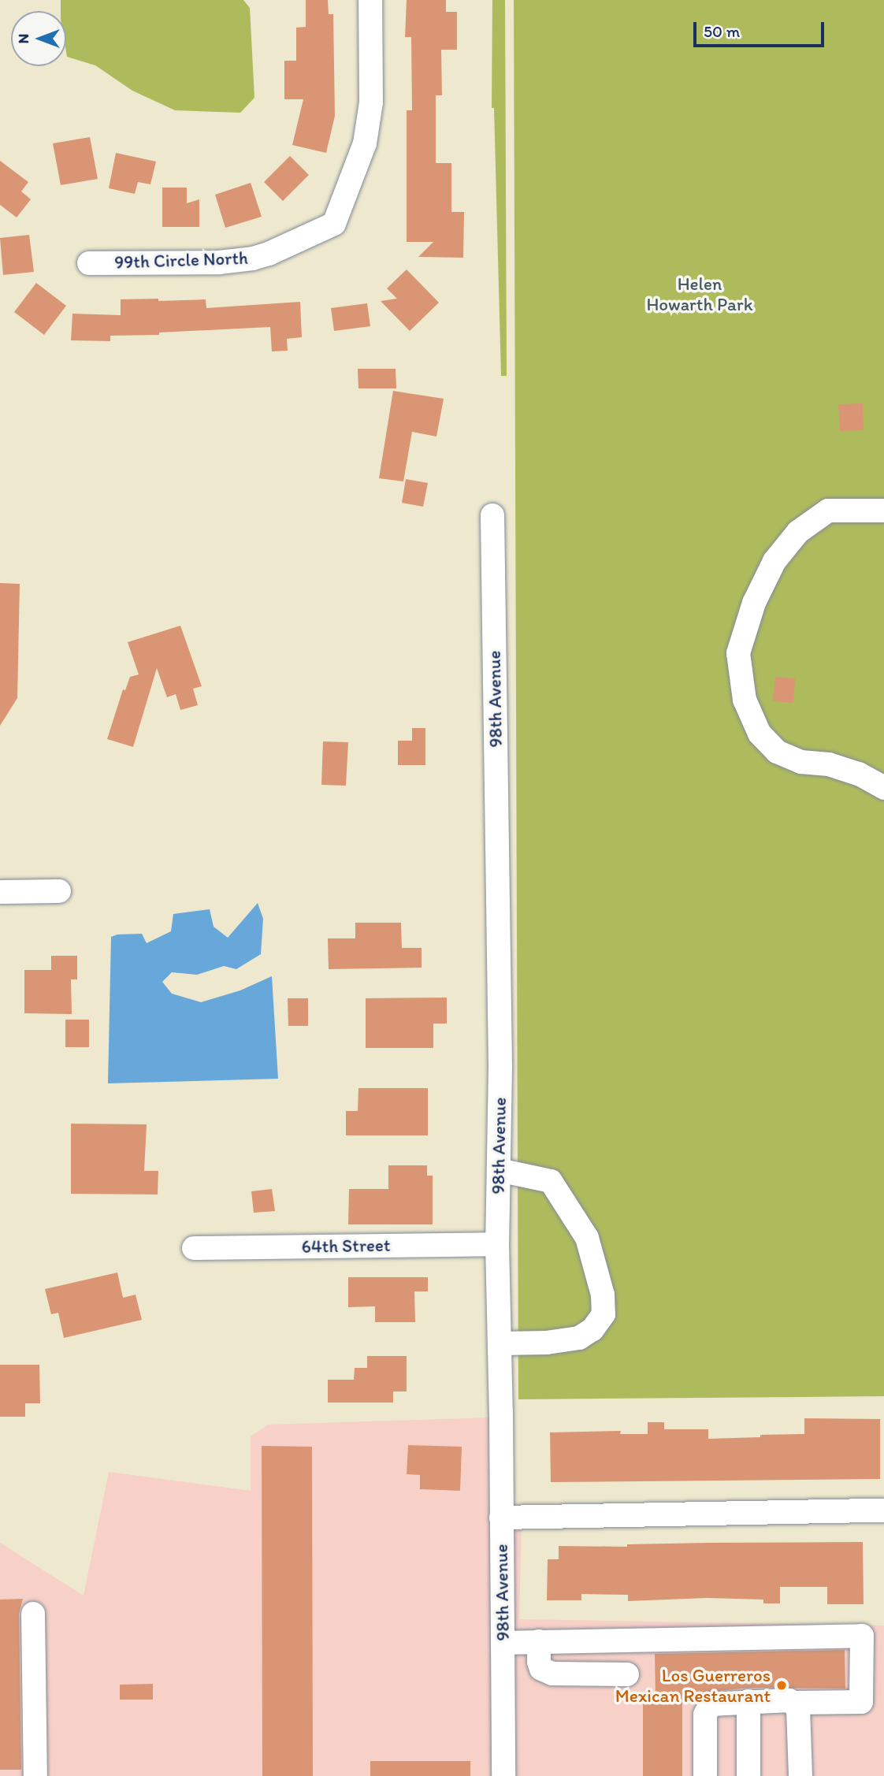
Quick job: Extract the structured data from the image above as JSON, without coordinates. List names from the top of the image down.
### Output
{
  "streets": {
    "street": ["99th Circle North", "98th Avenue", "64th Street"]
  },
  "crossings": [
    ["98th Avenue", "64th Street"]
  ],
  "parks": ["Helen Howarth Park"],
  "places": ["Los Guerreros Mexican Restaurant"],
  "scale_bar": "50 m",
  "north": "left"
}
